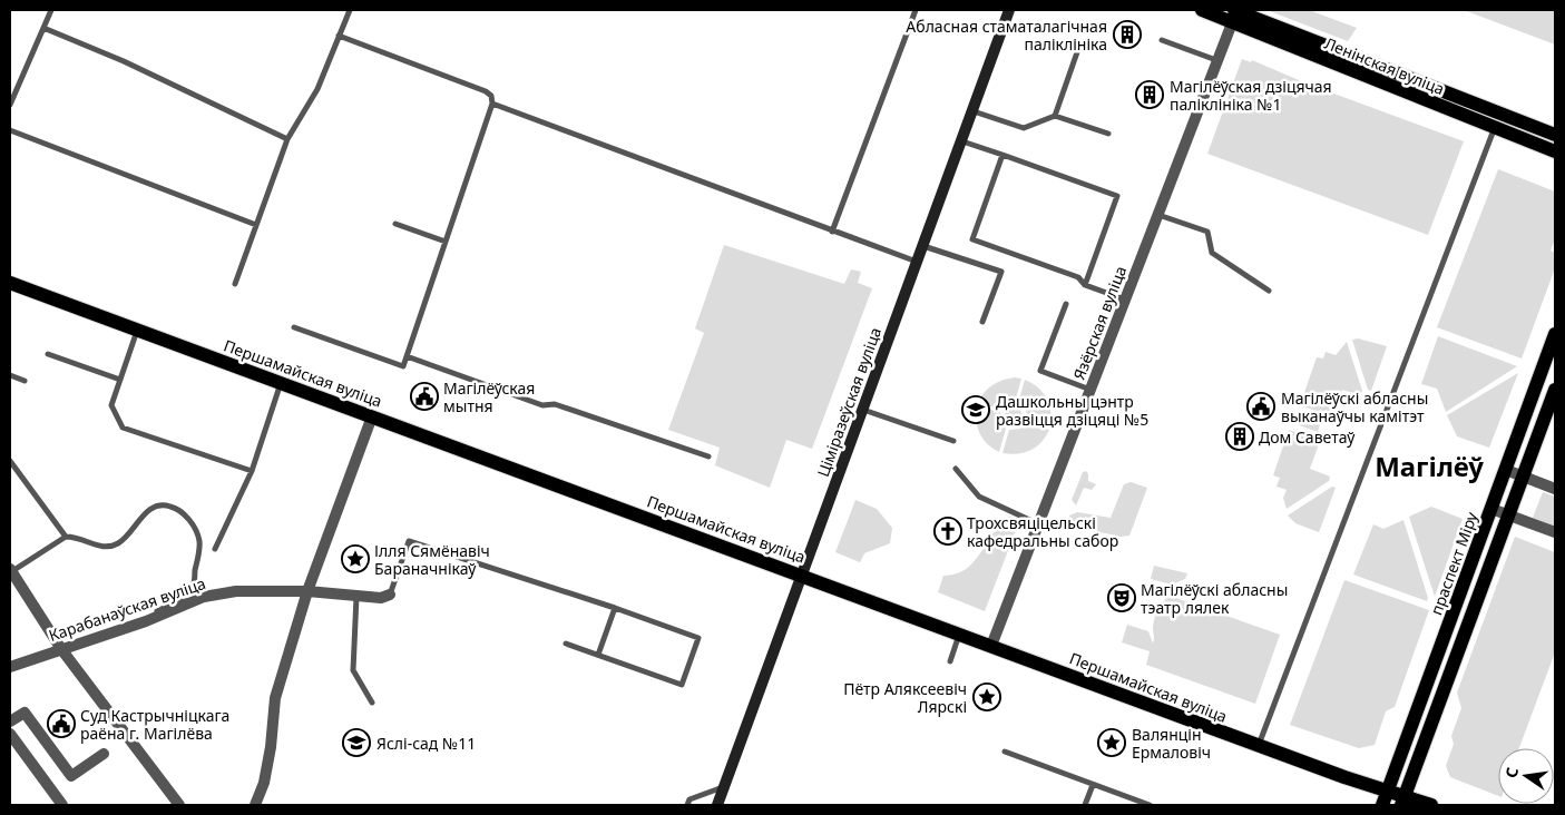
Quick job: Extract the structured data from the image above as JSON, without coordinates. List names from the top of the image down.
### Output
{
  "streets": {
    "main road": [
      "Ленінская вуліца",
      "Першамайская вуліца",
      "Ціміразеўская вуліца",
      "праспект Міру"
    ],
    "street": ["Язёрская вуліца", "Карабанаўская вуліца"]
  },
  "crossings": [
    ["Ленінская вуліца", "Язёрская вуліца"],
    ["Язёрская вуліца", "Першамайская вуліца"],
    ["Першамайская вуліца", "Ціміразеўская вуліца"],
    ["Першамайская вуліца", "праспект Міру"]
  ],
  "districts": ["Магілёў"],
  "places": {
    "building": ["Абласная стаматалагічная паліклініка", "Магілёўская дзіцячая паліклініка №1", "Дом Саветаў"],
    "public building": ["Магілёўская мытня", "Магілёўскі абласны выканаўчы камітэт", "Суд Кастрычніцкага раёна г. Магілёва"],
    "school or university": ["Дашкольны цэнтр развіцця дзіцяці №5", "Яслі-сад №11"],
    "church": ["Трохсвяціцельскі кафедральны сабор"],
    "place": ["Ілля Сямёнавіч Бараначнікаў", "Пётр Аляксеевіч Лярскі", "Валянцін Ермаловіч"],
    "theatre": ["Магілёўскі абласны тэатр лялек"]
  },
  "north": "left"
}
